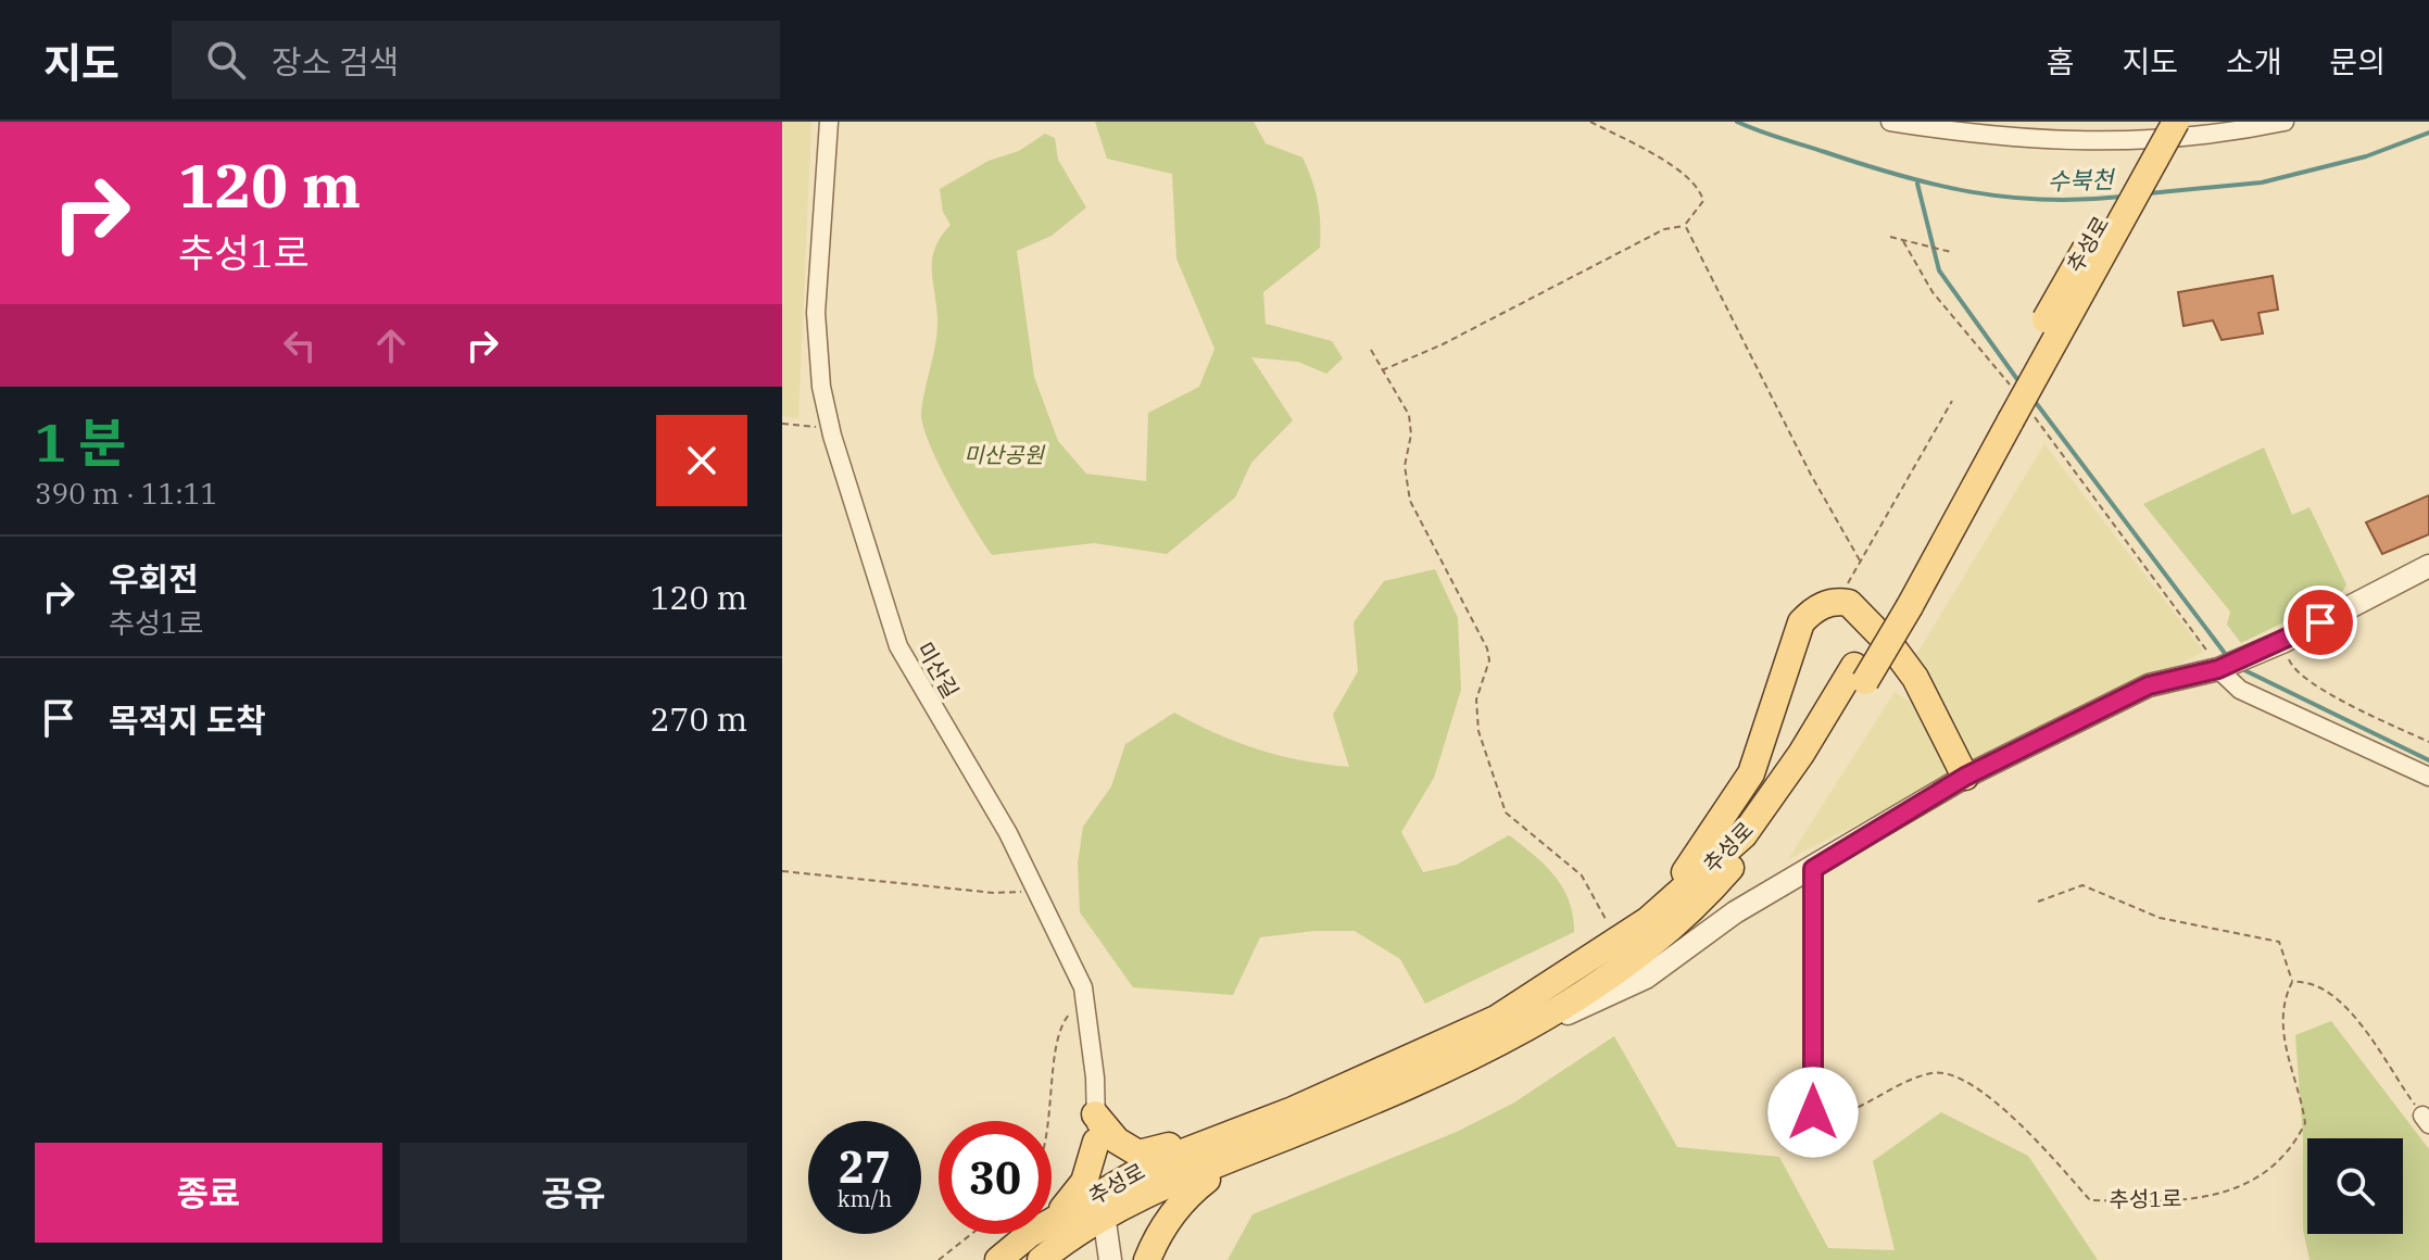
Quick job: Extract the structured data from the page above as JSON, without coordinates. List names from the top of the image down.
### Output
{
  "streets": {
    "main road": ["추성로"],
    "street": ["미산길"],
    "path": ["추성1로"]
  },
  "crossings": [
    ["추성로", "미산길"]
  ],
  "water": ["수북천"],
  "parks": ["미산공원"],
  "page": {
    "header": "지도",
    "search": "장소 검색",
    "nav": [
      "홈",
      "지도",
      "소개",
      "문의"
    ],
    "turn": ["120 m", "추성1로"],
    "heading": ["1 분", "390 m · 11:11"],
    "list": [
      {
        "name": "우회전",
        "note": "추성1로",
        "value": "120 m"
      },
      {
        "name": "목적지 도착",
        "value": "270 m"
      }
    ],
    "speed": "27 km/h",
    "limit": "30",
    "buttons": ["종료", "공유"]
  }
}
